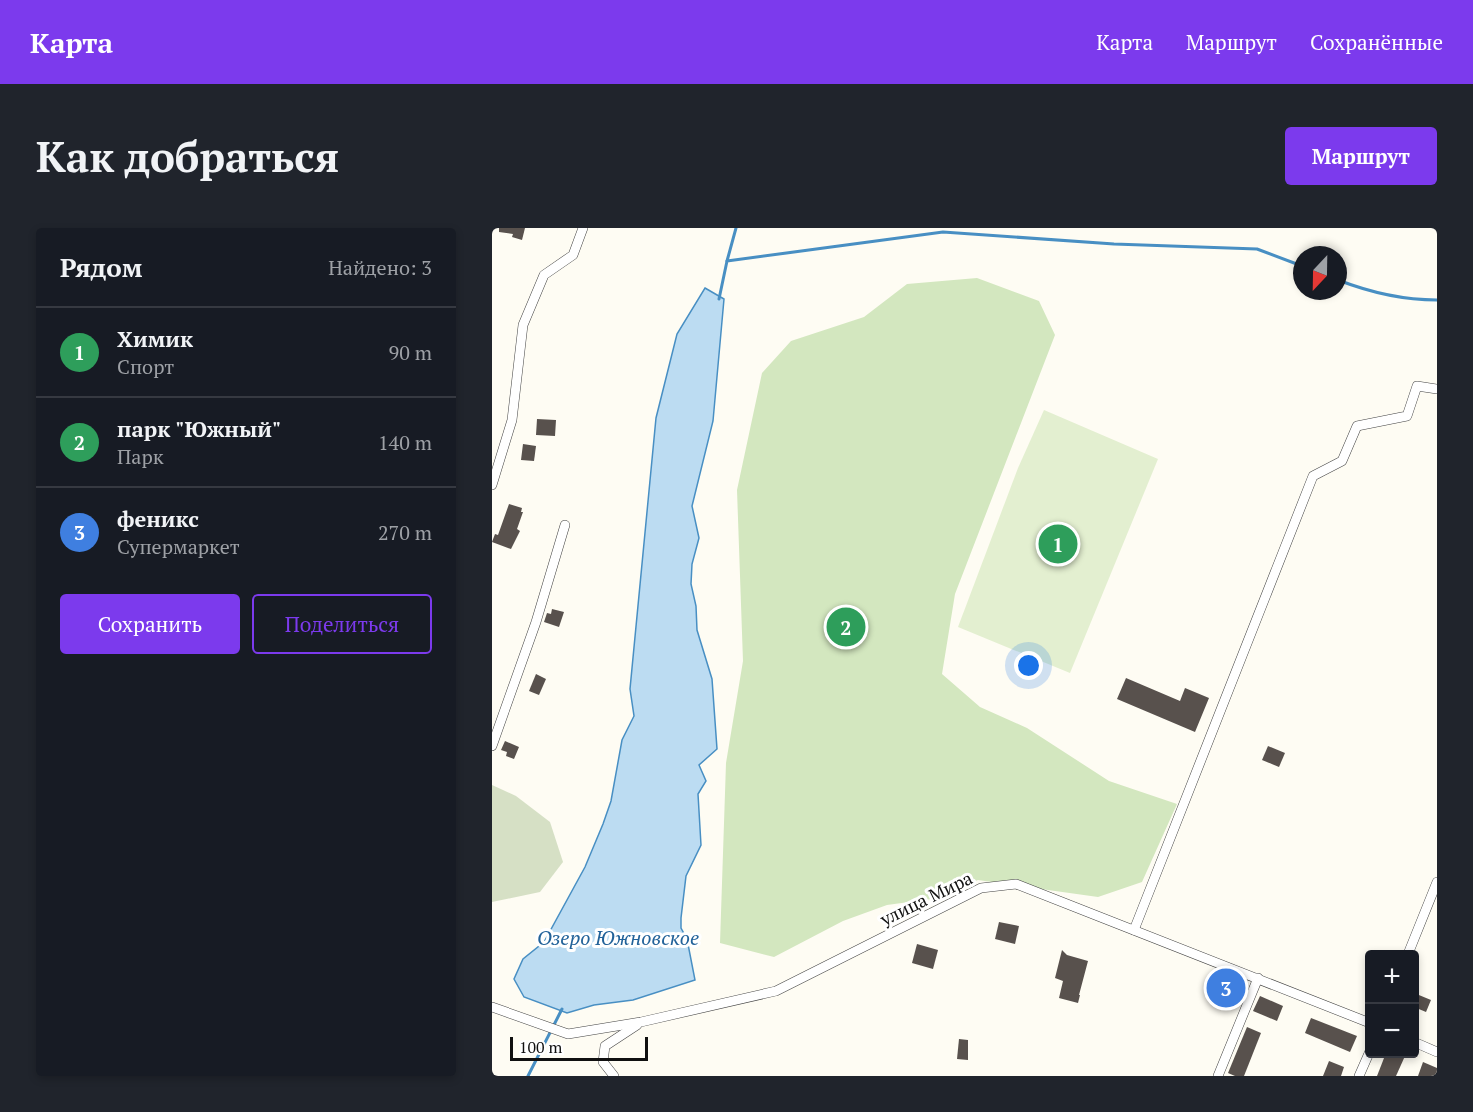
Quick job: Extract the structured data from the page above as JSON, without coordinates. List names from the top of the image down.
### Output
{
  "streets": {
    "street": ["улица Мира"]
  },
  "water": ["Озеро Южновское"],
  "scale_bar": "100 m",
  "north": "bottom",
  "page": {
    "header": "Карта",
    "nav": ["Карта", "Маршрут", "Сохранённые"],
    "buttons": [
      "Маршрут",
      ["Сохранить", "Поделиться"]
    ],
    "title": "Как добраться",
    "heading": ["Рядом", "Найдено: 3"],
    "list": [
      {
        "mark": "1",
        "name": "Химик",
        "note": "Спорт",
        "value": "90 m"
      },
      {
        "mark": "2",
        "name": "парк \"Южный\"",
        "note": "Парк",
        "value": "140 m"
      },
      {
        "mark": "3",
        "name": "феникс",
        "note": "Супермаркет",
        "value": "270 m"
      }
    ],
    "pins": ["1", "2", "3"],
    "map_buttons": ["+", "−"],
    "scale": "100 m"
  }
}
